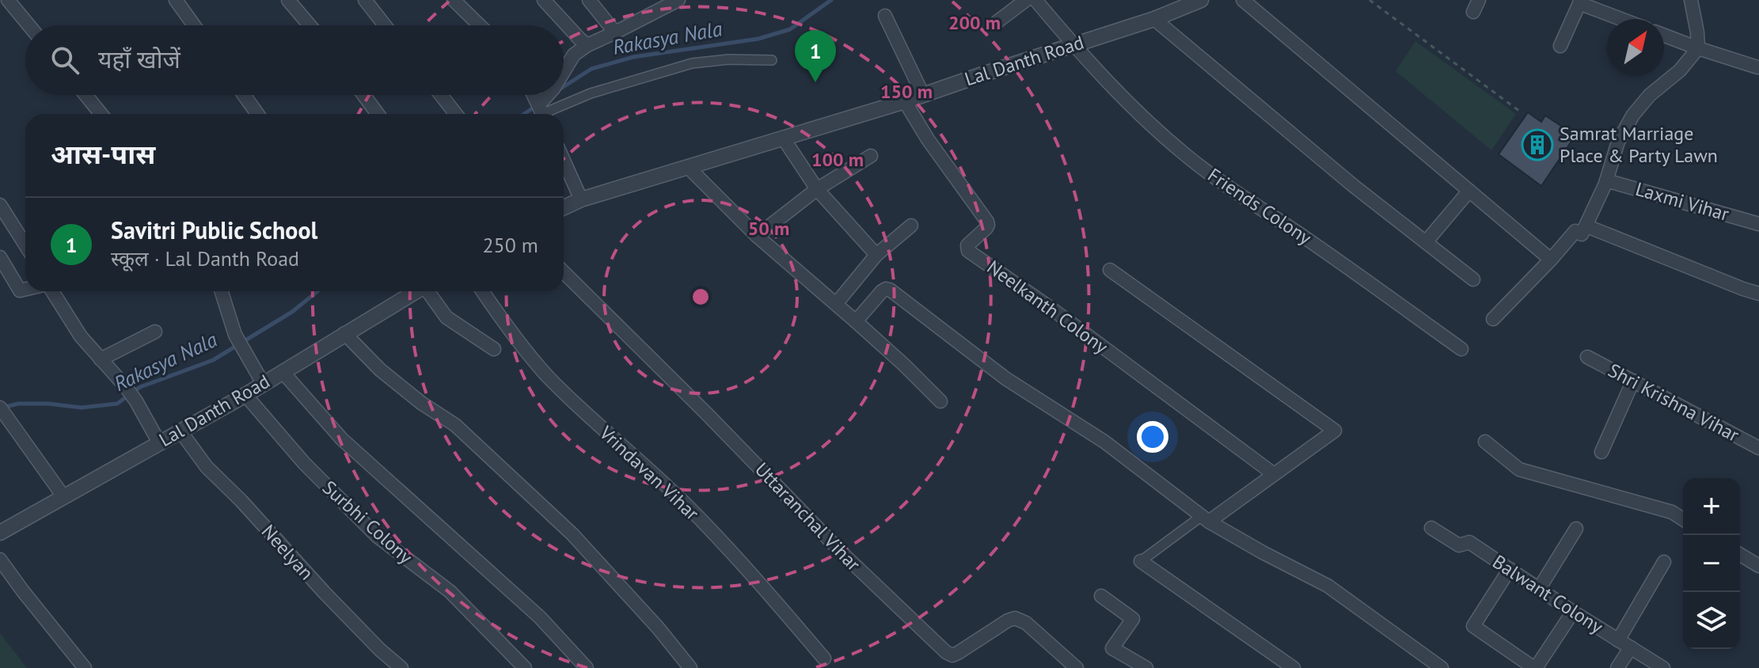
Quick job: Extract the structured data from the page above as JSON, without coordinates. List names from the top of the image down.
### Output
{
  "streets": {
    "street": [
      "Lal Danth Road",
      "Laxmi Vihar",
      "Friends Colony",
      "Neelkanth Colony",
      "Shri Krishna Vihar",
      "Vrindavan Vihar",
      "Uttaranchal Vihar",
      "Surbhi Colony",
      "Neelyan",
      "Balwant Colony"
    ]
  },
  "crossings": [
    ["Lal Danth Road", "Friends Colony"],
    ["Lal Danth Road", "Neelkanth Colony"],
    ["Lal Danth Road", "Surbhi Colony"],
    ["Lal Danth Road", "Neelyan"]
  ],
  "water": ["Rakasya Nala"],
  "places": {
    "building": ["Samrat Marriage Place & Party Lawn"]
  },
  "north": "top right",
  "page": {
    "search": "यहाँ खोजें",
    "pins": "1",
    "heading": "आस-पास",
    "list": [
      {
        "mark": "1",
        "name": "Savitri Public School",
        "note": "स्कूल · Lal Danth Road",
        "value": "250 m"
      }
    ],
    "map_buttons": ["+", "−"]
  },
  "rings": [
    "200 m",
    "150 m",
    "100 m",
    "50 m"
  ]
}
